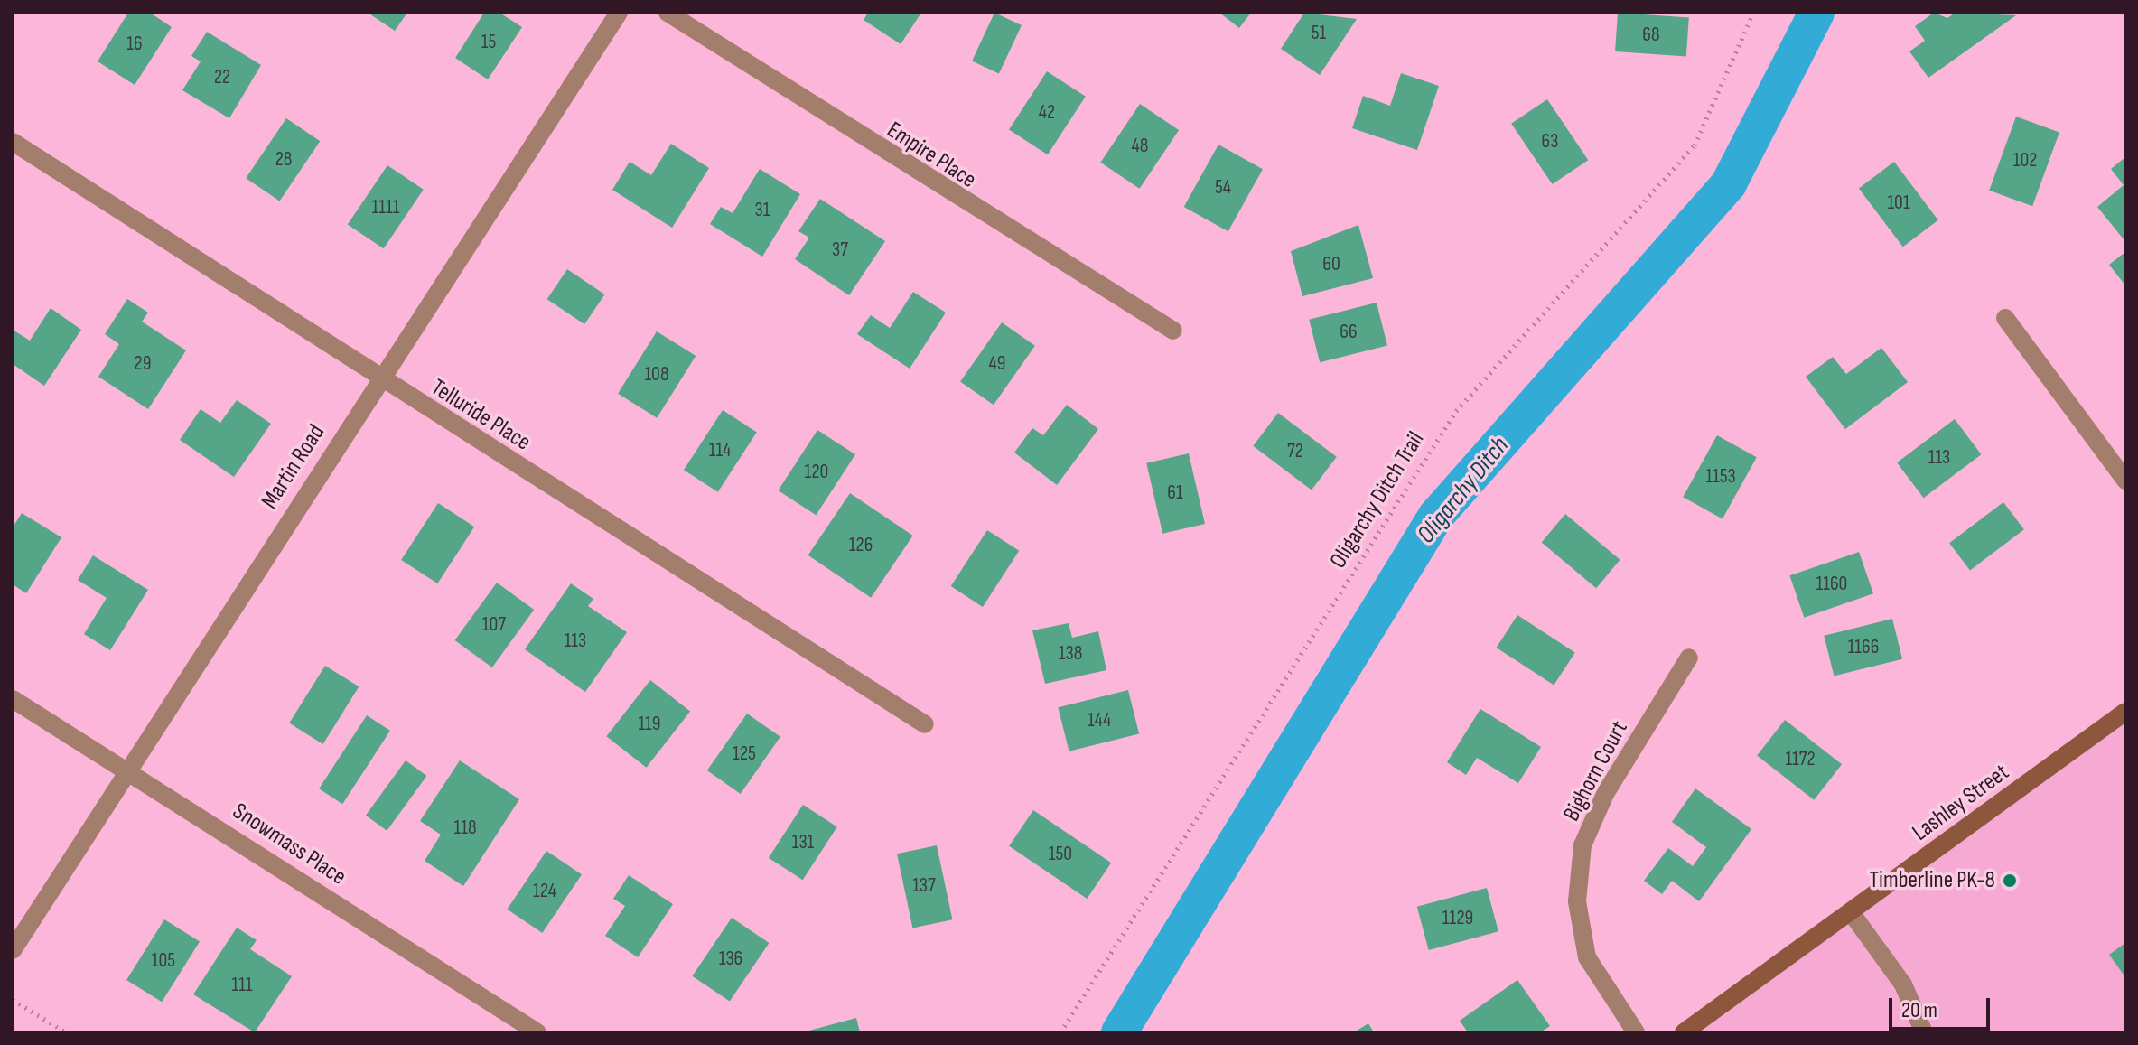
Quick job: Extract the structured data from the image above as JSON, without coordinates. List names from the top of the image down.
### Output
{
  "streets": {
    "street": [
      "Empire Place",
      "Telluride Place",
      "Martin Road",
      "Bighorn Court",
      "Lashley Street",
      "Snowmass Place"
    ],
    "path": ["Oligarchy Ditch Trail"]
  },
  "crossings": [
    ["Telluride Place", "Martin Road"],
    ["Martin Road", "Snowmass Place"]
  ],
  "water": ["Oligarchy Ditch"],
  "places": ["Timberline PK-8"],
  "house_numbers": [
    "51",
    "68",
    "15",
    "16",
    "22",
    "42",
    "63",
    "48",
    "28",
    "102",
    "54",
    "101",
    "1111",
    "31",
    "37",
    "60",
    "66",
    "29",
    "49",
    "108",
    "114",
    "72",
    "113",
    "120",
    "1153",
    "61",
    "126",
    "1160",
    "107",
    "113",
    "1166",
    "138",
    "144",
    "119",
    "125",
    "1172",
    "118",
    "131",
    "150",
    "137",
    "124",
    "1129",
    "136",
    "105",
    "111"
  ],
  "scale_bar": "20 m"
}
